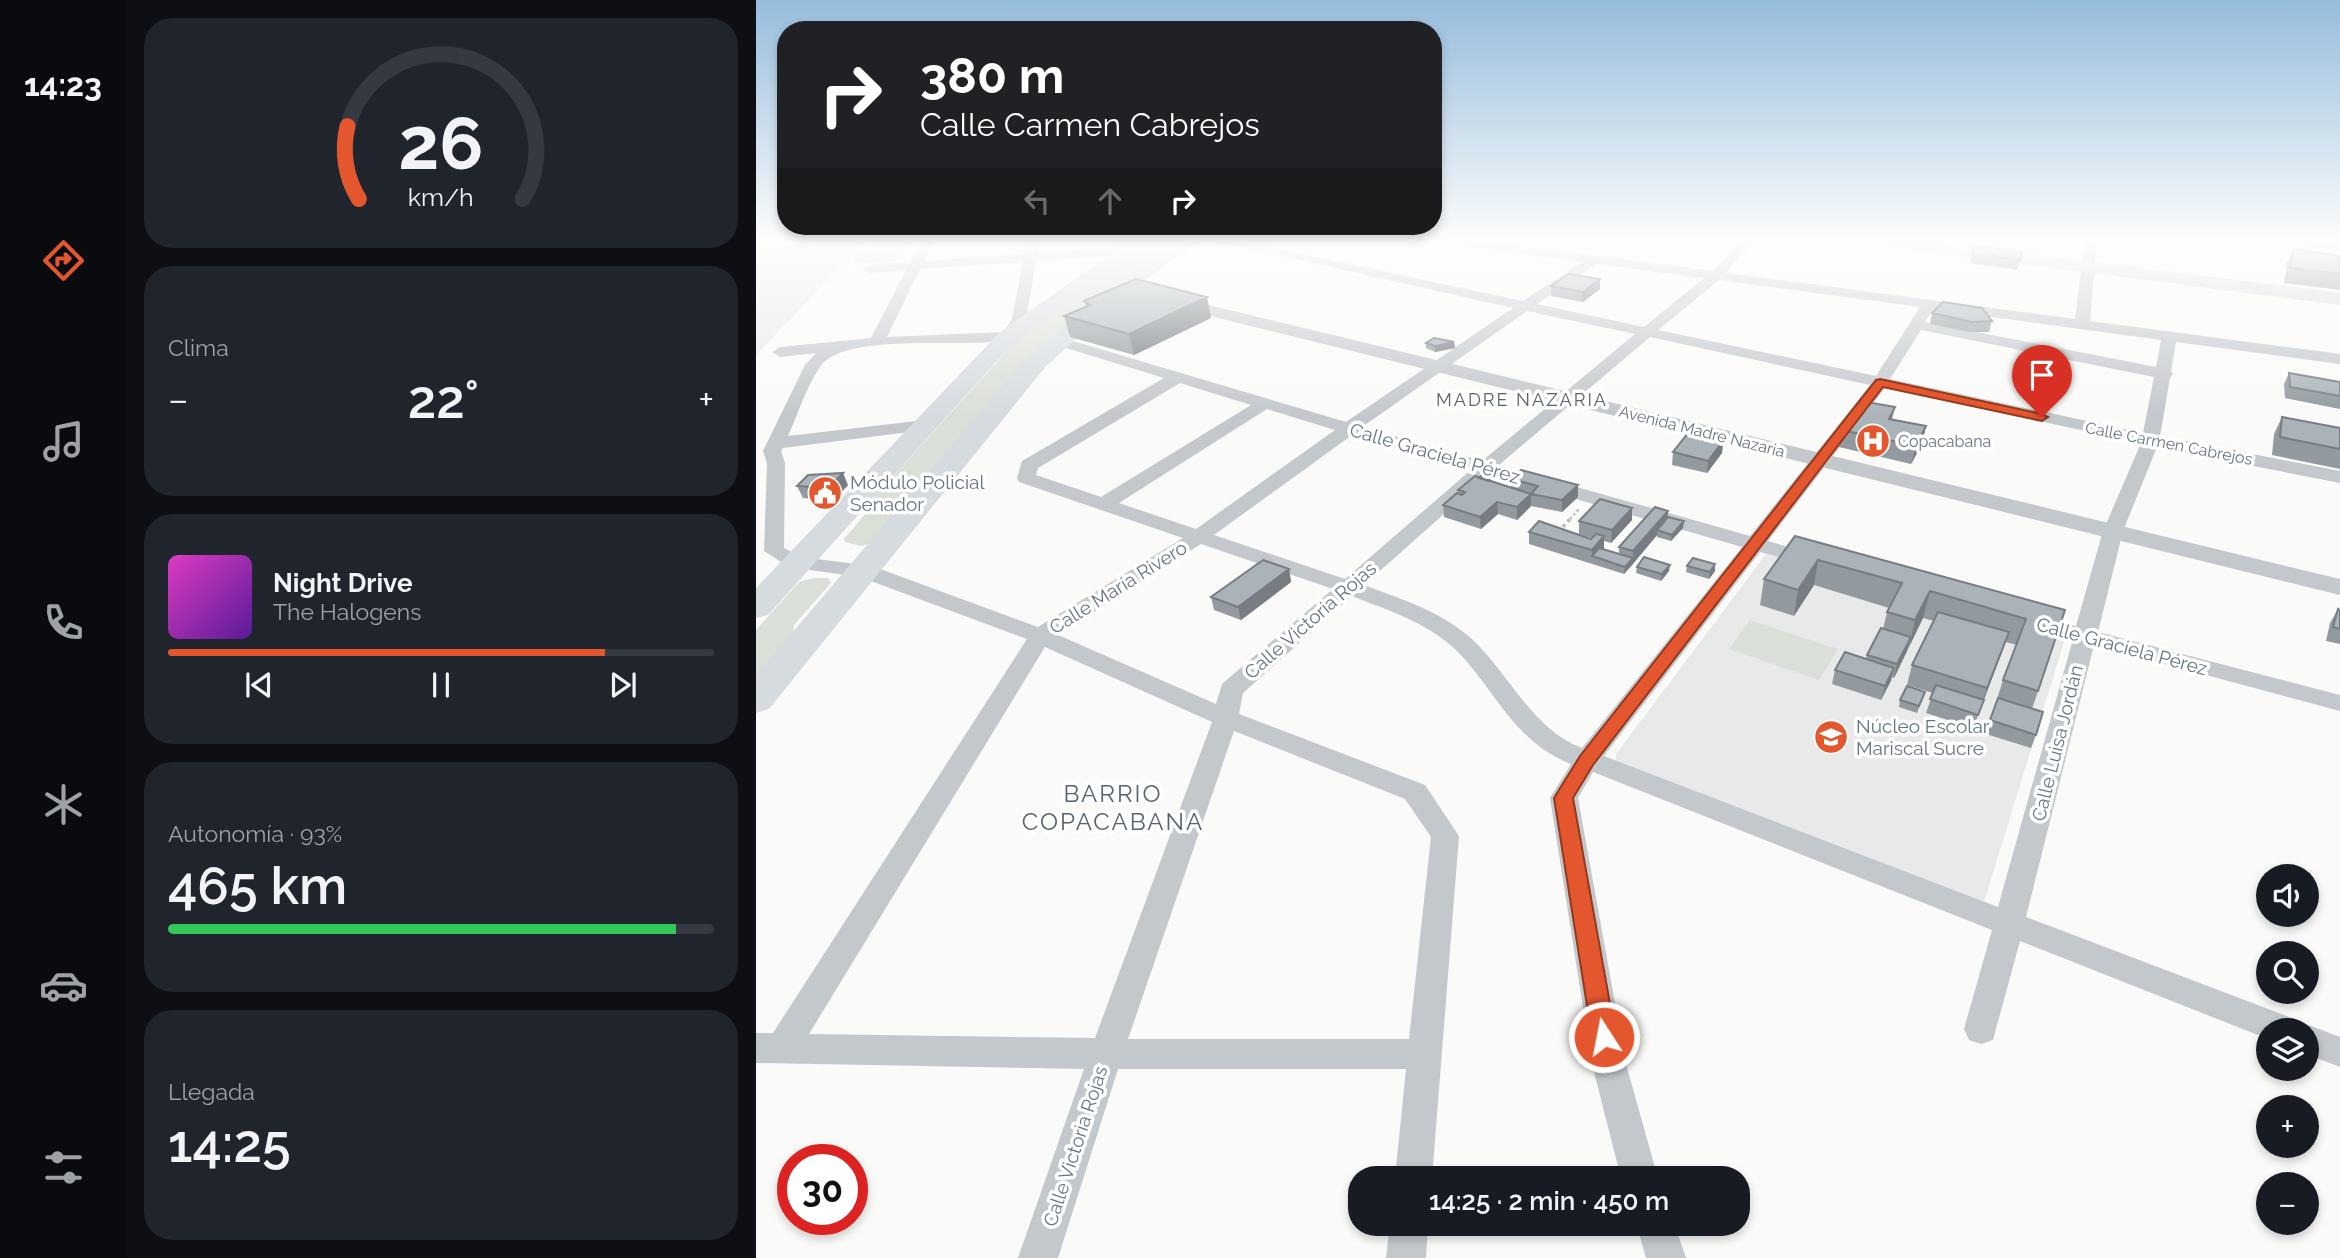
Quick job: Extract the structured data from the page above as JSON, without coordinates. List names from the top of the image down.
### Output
{
  "streets": {
    "street": [
      "Avenida Madre Nazaria",
      "Calle Carmen Cabrejos",
      "Calle Graciela Pérez",
      "Calle María Rivero",
      "Calle Victoria Rojas",
      "Calle Luisa Jordán"
    ]
  },
  "crossings": [
    ["Avenida Madre Nazaria", "Calle María Rivero"],
    ["Avenida Madre Nazaria", "Calle Victoria Rojas"],
    ["Avenida Madre Nazaria", "Calle Luisa Jordán"],
    ["Calle Carmen Cabrejos", "Calle María Rivero"],
    ["Calle Carmen Cabrejos", "Calle Victoria Rojas"],
    ["Calle Carmen Cabrejos", "Calle Luisa Jordán"],
    ["Calle Graciela Pérez", "Calle María Rivero"],
    ["Calle Graciela Pérez", "Calle Victoria Rojas"],
    ["Calle Graciela Pérez", "Calle Luisa Jordán"]
  ],
  "districts": ["MADRE NAZARIA", "BARRIO COPACABANA"],
  "places": {
    "hospital": ["Copacabana"],
    "public building": ["Módulo Policial Senador"],
    "school or university": ["Núcleo Escolar Mariscal Sucre"]
  },
  "page": {
    "tabs": "14:23",
    "turn": ["380 m", "Calle Carmen Cabrejos"],
    "tile": [
      "Clima",
      ["Autonomía · 93%", "465 km"],
      ["Llegada", "14:25"]
    ],
    "heat": ["−", "22°", "+"],
    "song": ["Night Drive", "The Halogens"],
    "map_buttons": ["+", "−"],
    "limit": "30",
    "trip": "14:25 · 2 min · 450 m",
    "gauge": ["26", "km/h"]
  }
}
